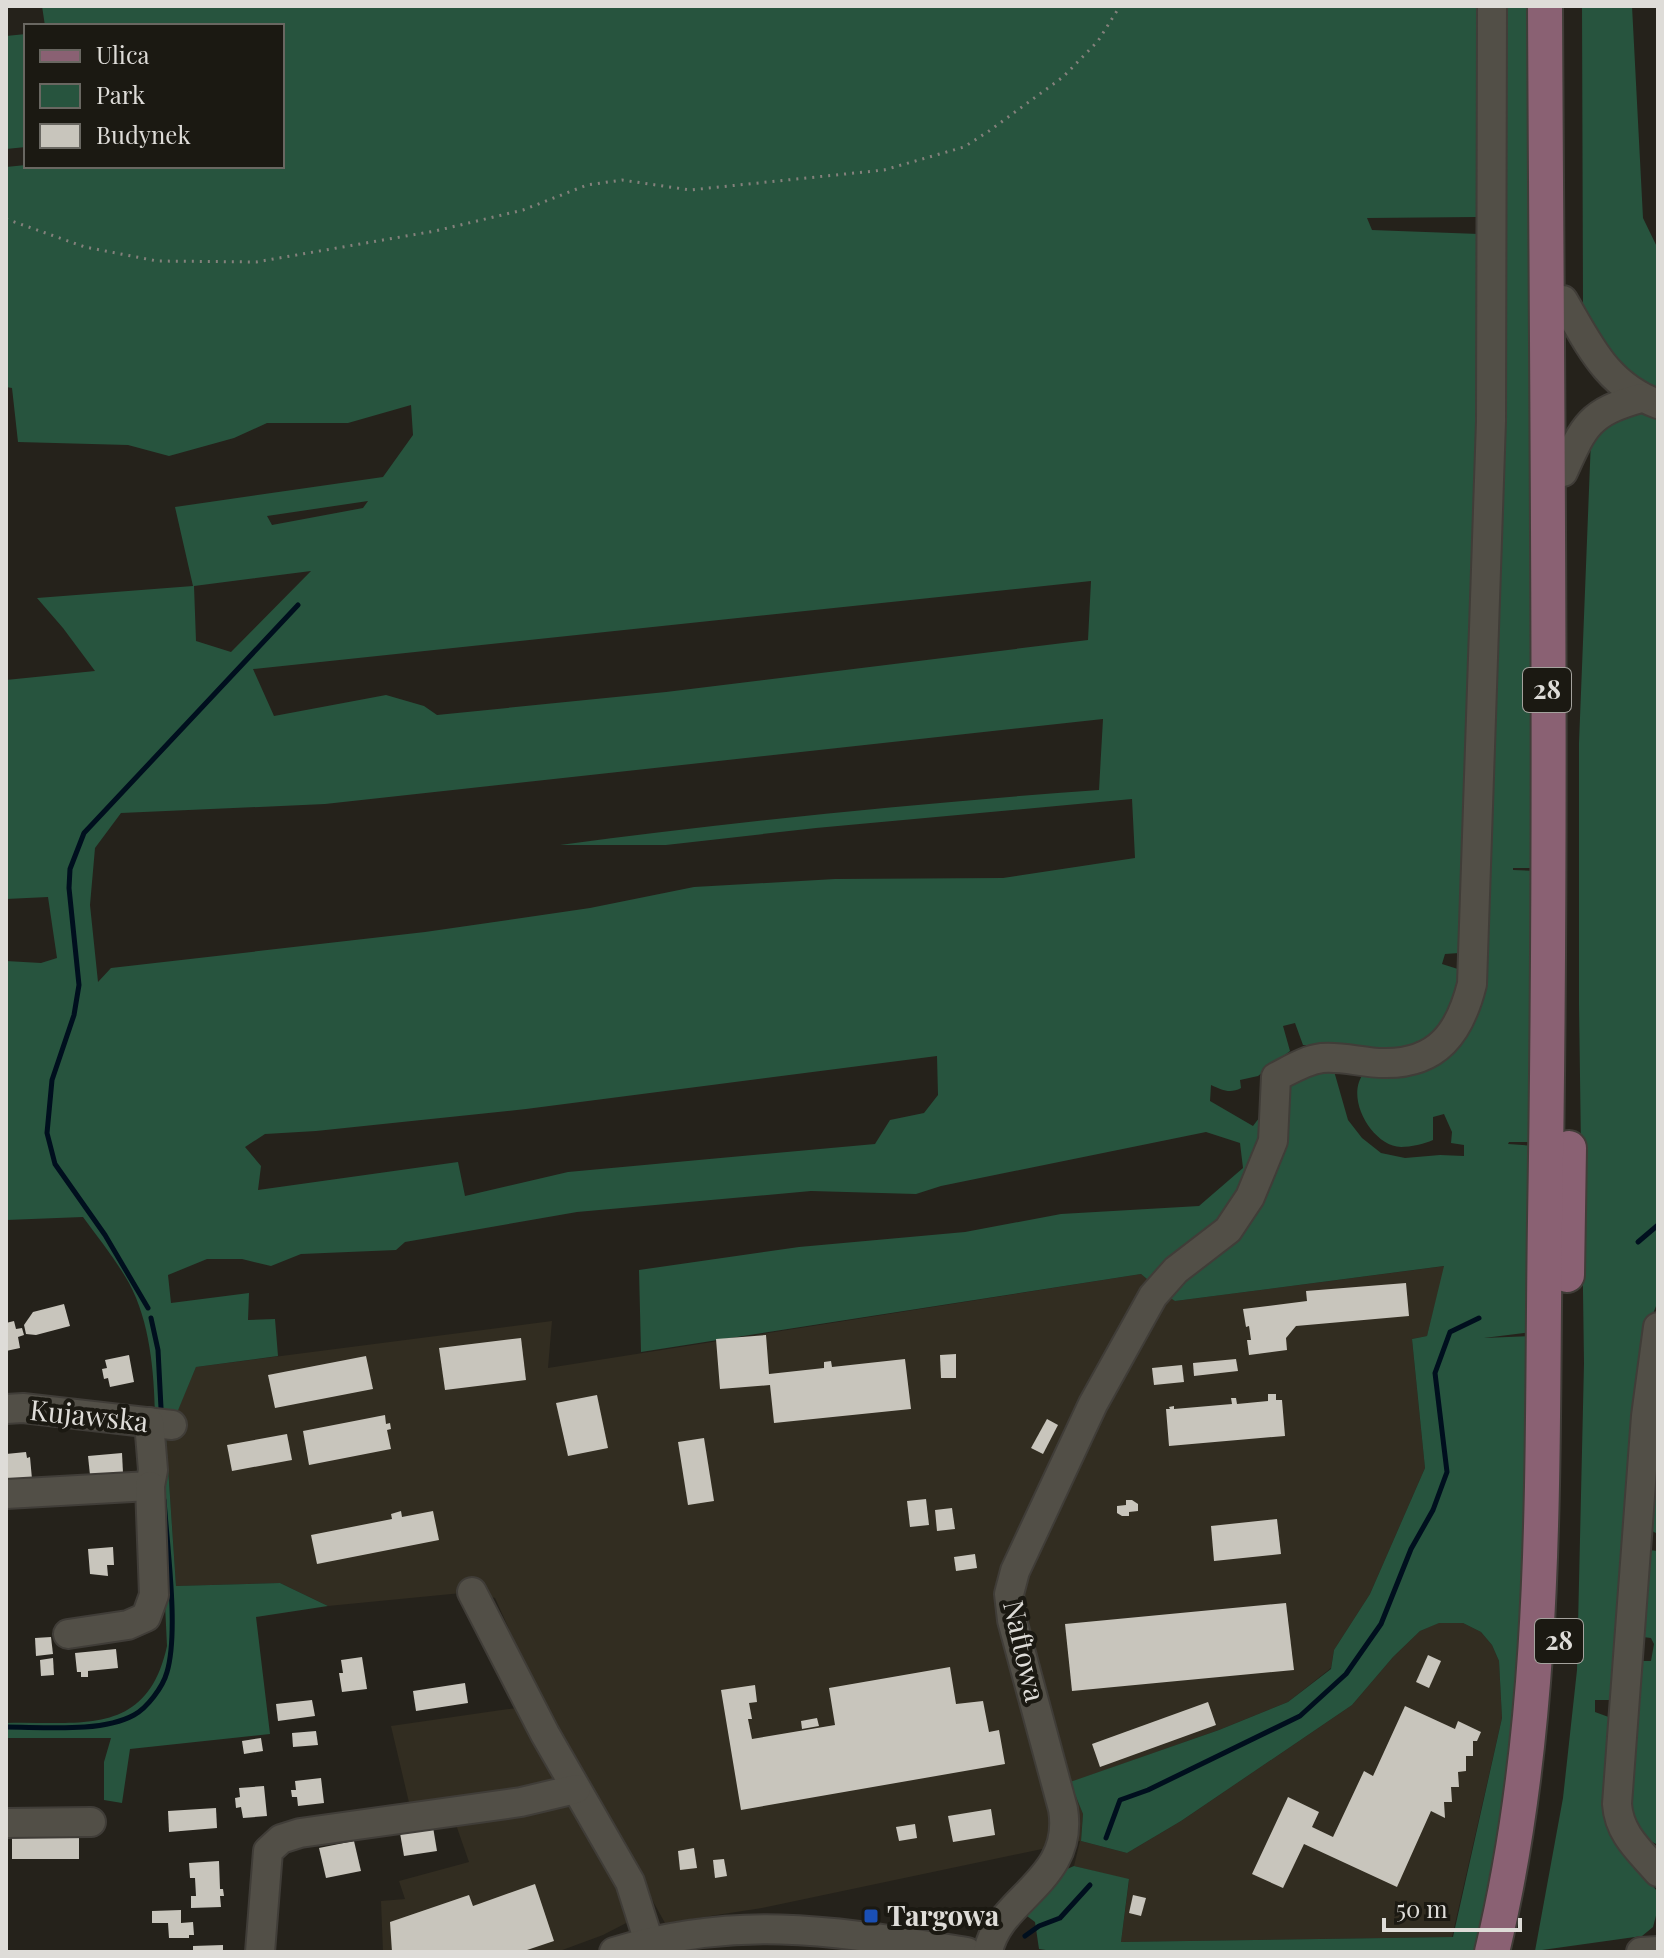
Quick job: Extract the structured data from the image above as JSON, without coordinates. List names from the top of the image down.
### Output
{
  "streets": {
    "main road": ["28"],
    "street": ["Kujawska", "Naftowa"]
  },
  "places": {
    "transit": ["Targowa"]
  },
  "legend": ["Ulica", "Park", "Budynek"],
  "scale_bar": "50 m"
}
